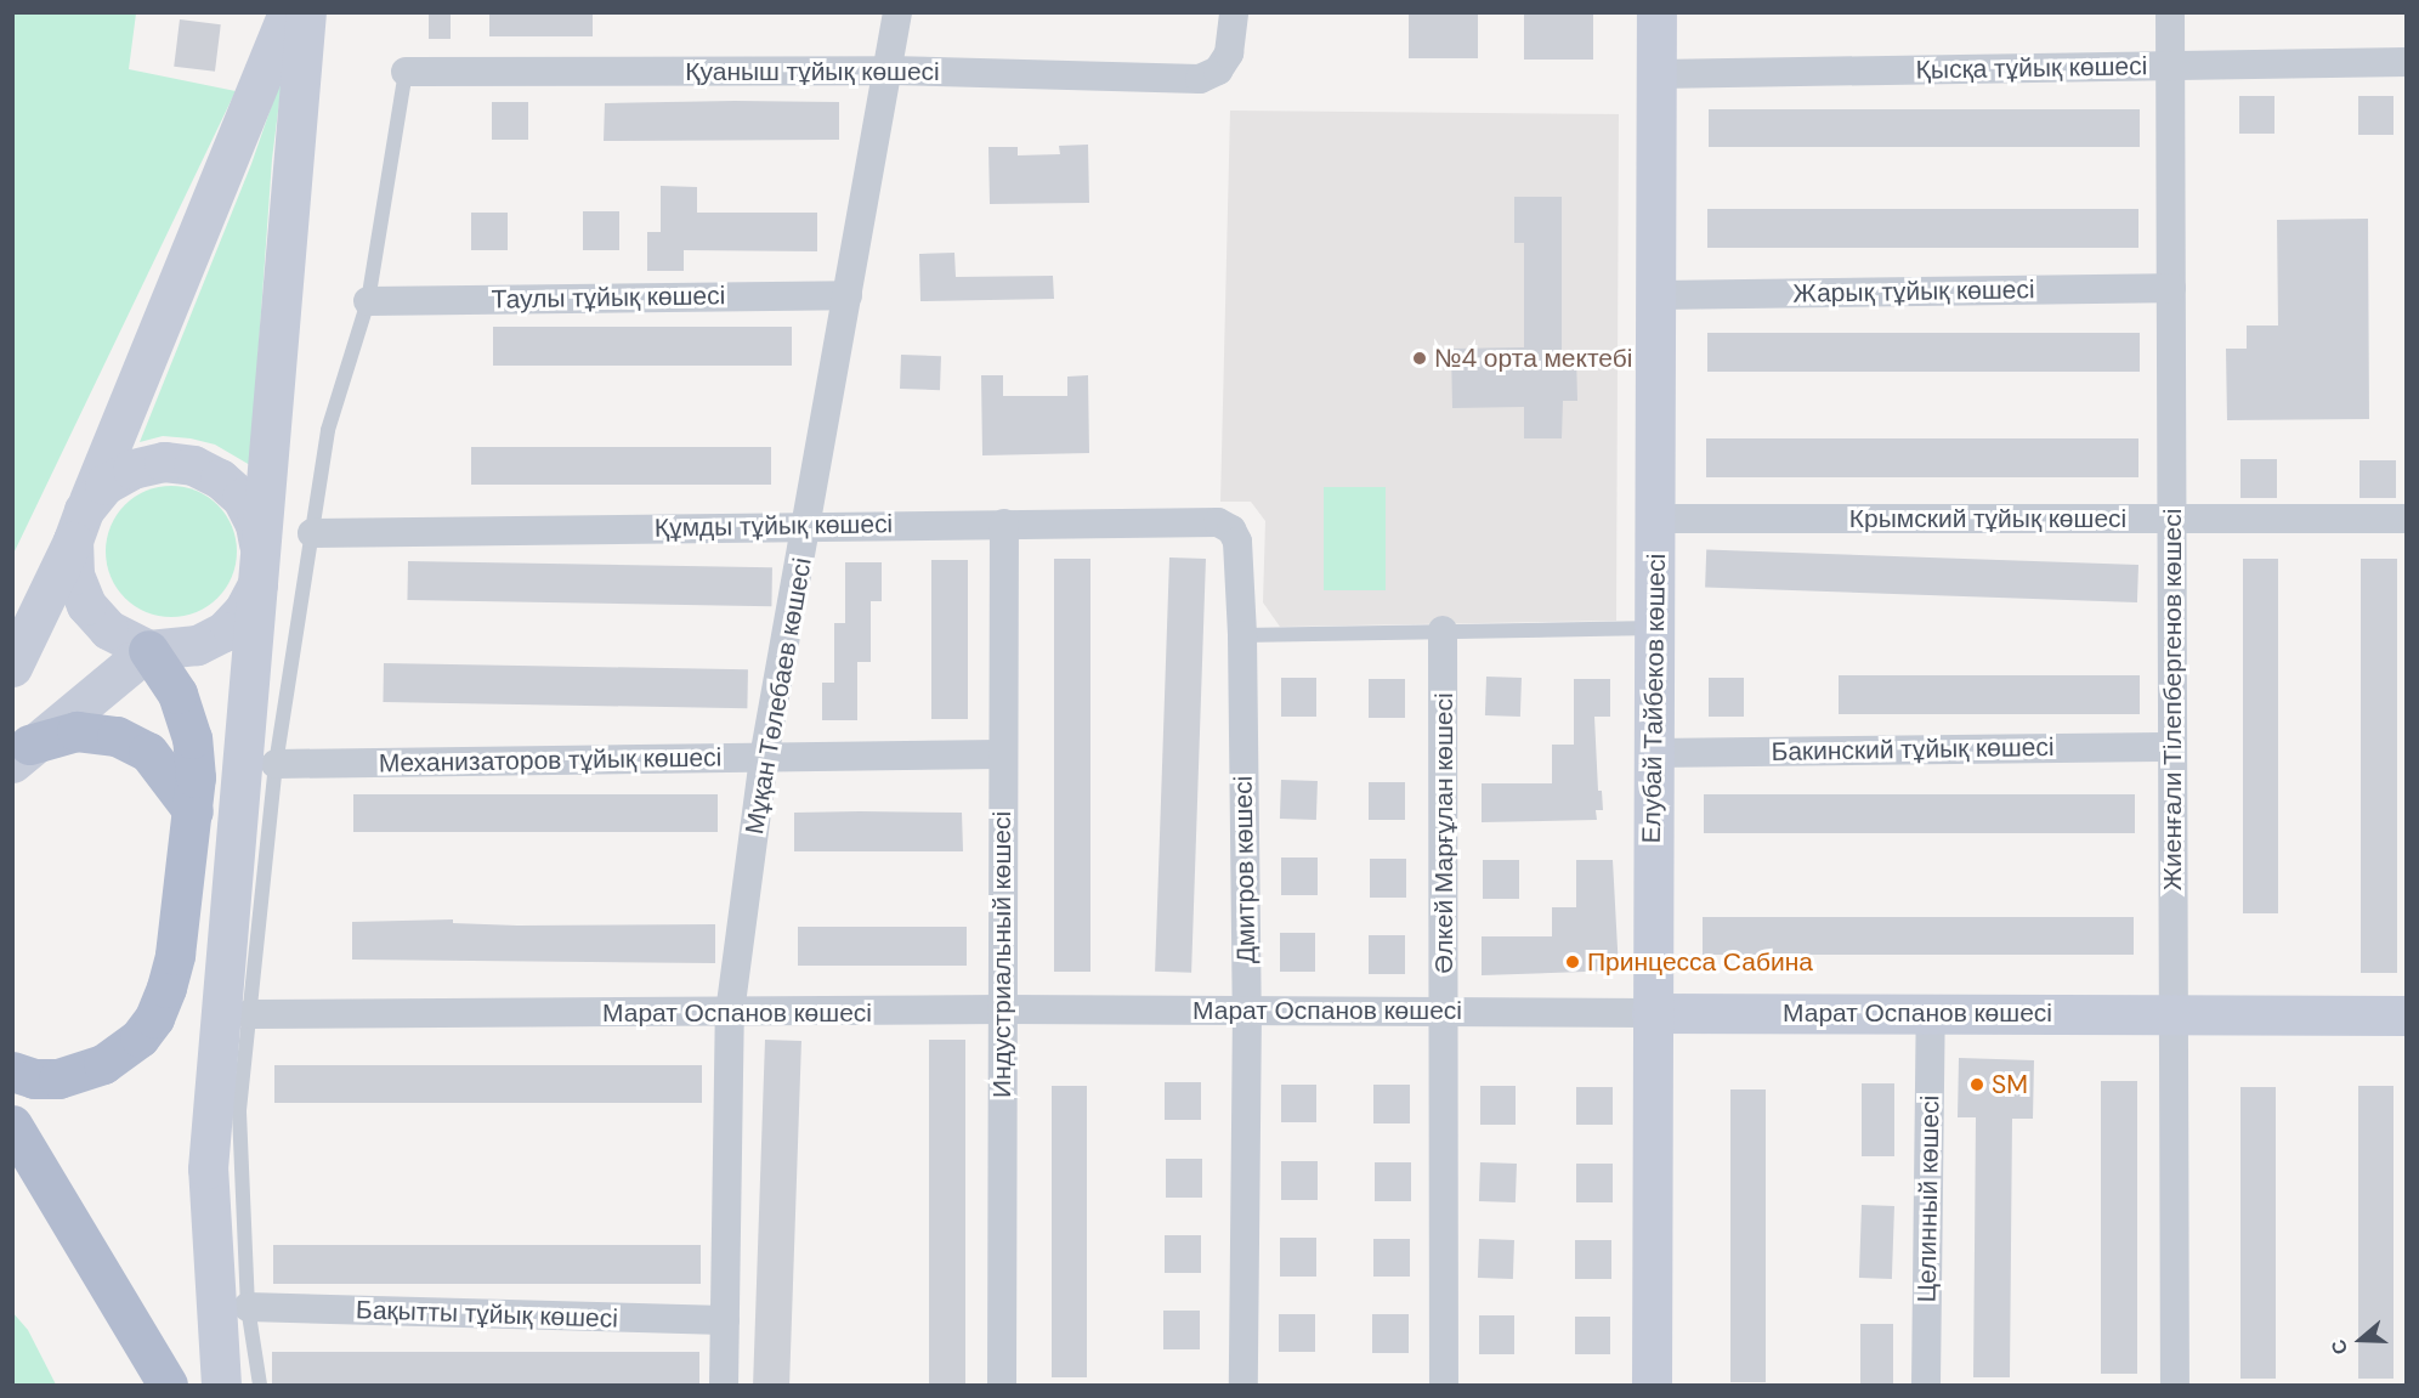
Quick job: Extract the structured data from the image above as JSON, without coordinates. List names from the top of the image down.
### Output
{
  "streets": {
    "main road": ["Елубай Тайбеков көшесі", "Марат Оспанов көшесі"],
    "street": [
      "Қысқа тұйық көшесі",
      "Қуаныш тұйық көшесі",
      "Жарық тұйық көшесі",
      "Таулы тұйық көшесі",
      "Крымский тұйық көшесі",
      "Құмды тұйық көшесі",
      "Мұқан Төлебаев көшесі",
      "Жиенғали Тілепбергенов көшесі",
      "Бакинский тұйық көшесі",
      "Механизаторов тұйық көшесі",
      "Әлкей Марғұлан көшесі",
      "Дмитров көшесі",
      "Индустриальный көшесі",
      "Целинный көшесі",
      "Бақытты тұйық көшесі"
    ]
  },
  "crossings": [
    ["Қысқа тұйық көшесі", "Елубай Тайбеков көшесі"],
    ["Қысқа тұйық көшесі", "Жиенғали Тілепбергенов көшесі"],
    ["Қуаныш тұйық көшесі", "Мұқан Төлебаев көшесі"],
    ["Жарық тұйық көшесі", "Елубай Тайбеков көшесі"],
    ["Жарық тұйық көшесі", "Жиенғали Тілепбергенов көшесі"],
    ["Таулы тұйық көшесі", "Мұқан Төлебаев көшесі"],
    ["Крымский тұйық көшесі", "Елубай Тайбеков көшесі"],
    ["Крымский тұйық көшесі", "Жиенғали Тілепбергенов көшесі"],
    ["Құмды тұйық көшесі", "Мұқан Төлебаев көшесі"],
    ["Құмды тұйық көшесі", "Дмитров көшесі"],
    ["Құмды тұйық көшесі", "Индустриальный көшесі"],
    ["Мұқан Төлебаев көшесі", "Механизаторов тұйық көшесі"],
    ["Мұқан Төлебаев көшесі", "Марат Оспанов көшесі"],
    ["Мұқан Төлебаев көшесі", "Бақытты тұйық көшесі"],
    ["Елубай Тайбеков көшесі", "Бакинский тұйық көшесі"],
    ["Елубай Тайбеков көшесі", "Марат Оспанов көшесі"],
    ["Жиенғали Тілепбергенов көшесі", "Бакинский тұйық көшесі"],
    ["Жиенғали Тілепбергенов көшесі", "Марат Оспанов көшесі"],
    ["Механизаторов тұйық көшесі", "Индустриальный көшесі"],
    ["Әлкей Марғұлан көшесі", "Марат Оспанов көшесі"],
    ["Дмитров көшесі", "Марат Оспанов көшесі"],
    ["Индустриальный көшесі", "Марат Оспанов көшесі"],
    ["Марат Оспанов көшесі", "Целинный көшесі"]
  ],
  "places": ["№4 орта мектебі", "Принцесса Сабина", "SM"],
  "north": "left"
}
